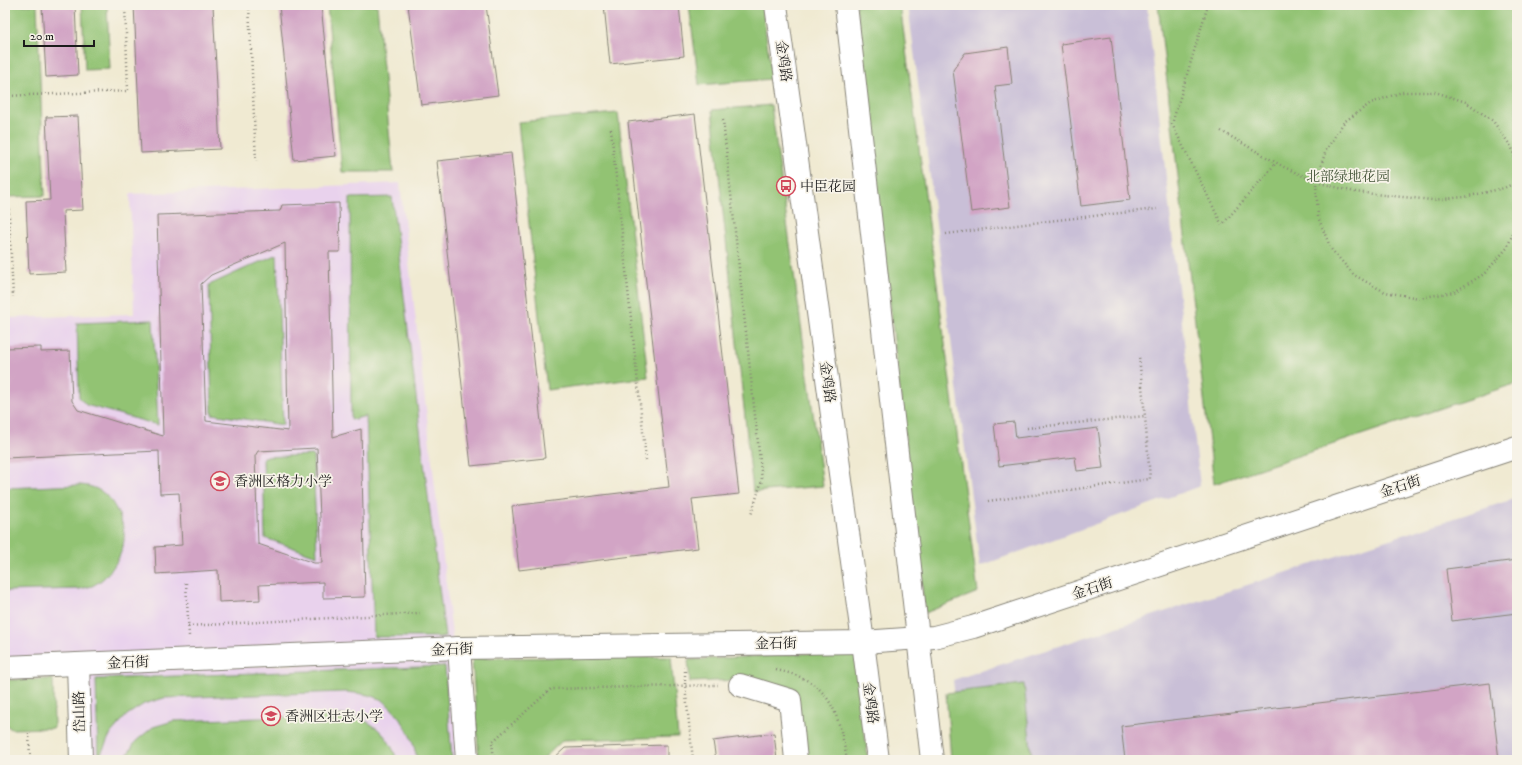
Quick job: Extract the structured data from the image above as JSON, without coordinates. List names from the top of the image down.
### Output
{
  "streets": {
    "street": ["金鸡路", "金石街", "岱山路"]
  },
  "crossings": [
    ["金鸡路", "金石街"],
    ["金石街", "岱山路"]
  ],
  "parks": ["北部绿地花园"],
  "places": {
    "bus stop": ["中臣花园"],
    "school or university": ["香洲区格力小学", "香洲区壮志小学"]
  },
  "scale_bar": "20 m"
}
